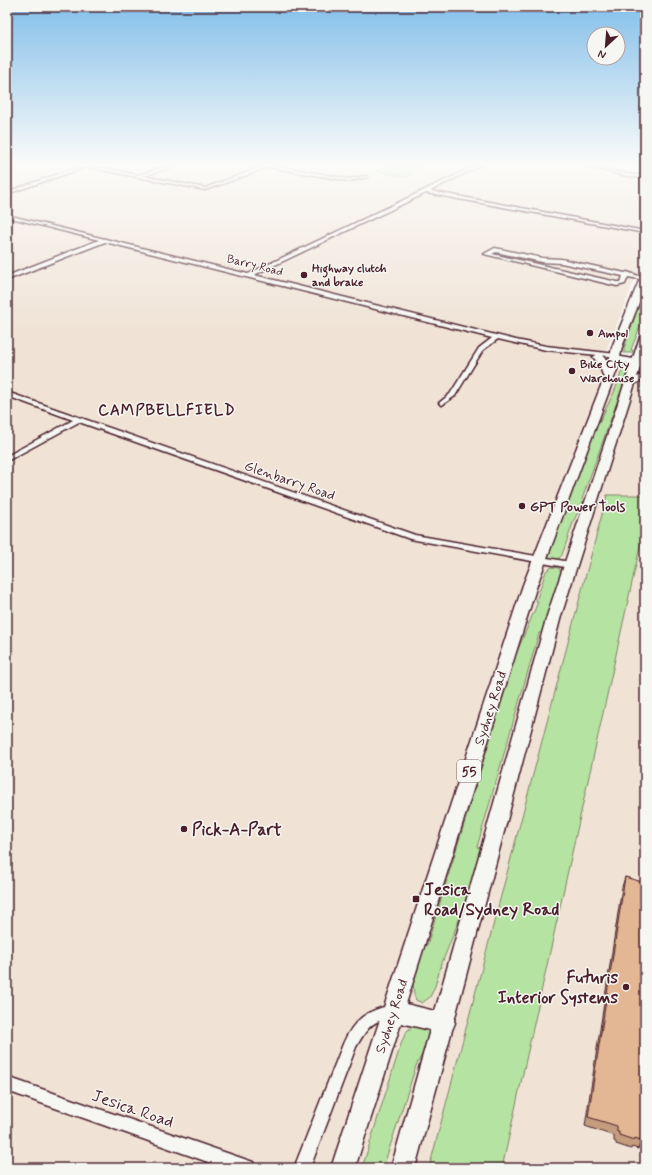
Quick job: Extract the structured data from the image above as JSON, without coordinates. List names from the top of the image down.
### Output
{
  "streets": {
    "highway": ["Sydney Road", "55"],
    "main road": ["Barry Road"],
    "street": ["Glenbarry Road", "Jesica Road"]
  },
  "crossings": [
    ["Barry Road", "Sydney Road"],
    ["Glenbarry Road", "Sydney Road"]
  ],
  "districts": ["CAMPBELLFIELD"],
  "places": {
    "other": [
      "Highway clutch and brake",
      "Ampol",
      "Bike City Warehouse",
      "GPT Power Tools",
      "Pick-A-Part",
      "Futuris Interior Systems"
    ],
    "transit": ["Jesica Road/Sydney Road"]
  },
  "north": "bottom left"
}
